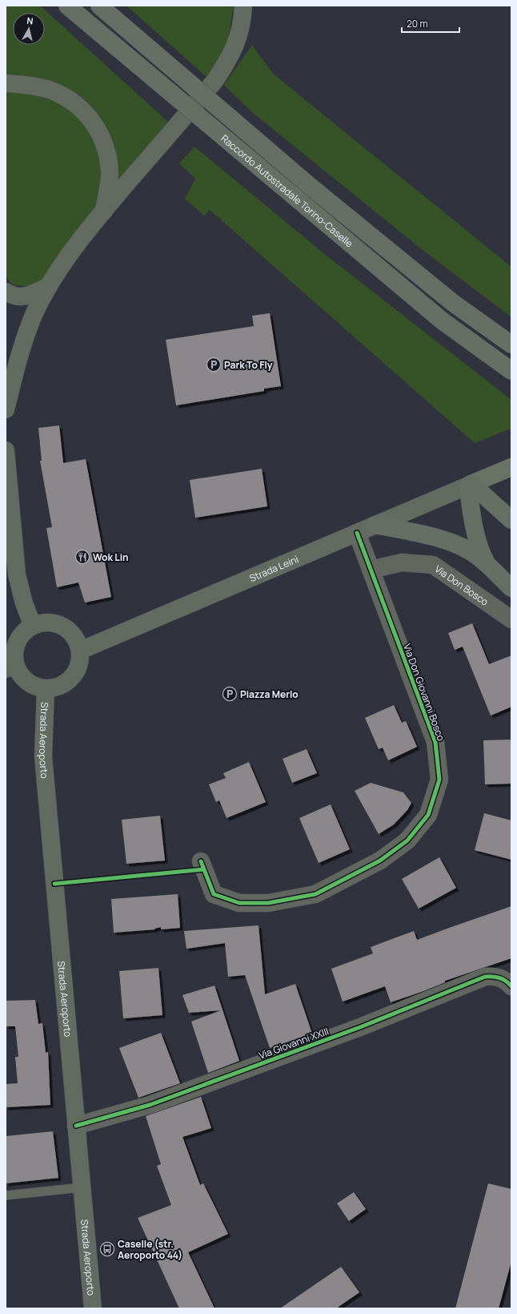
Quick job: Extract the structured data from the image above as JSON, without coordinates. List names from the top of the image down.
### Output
{
  "streets": {
    "highway": ["Raccordo Autostradale Torino-Caselle"],
    "main road": ["Strada Leinì", "Strada Aeroporto"],
    "street": ["Via Don Bosco", "Via Don Giovanni Bosco", "Via Giovanni XXIII"]
  },
  "crossings": [
    ["Strada Leinì", "Via Don Giovanni Bosco"],
    ["Strada Leinì", "Strada Aeroporto"],
    ["Via Don Bosco", "Via Don Giovanni Bosco"],
    ["Strada Aeroporto", "Via Giovanni XXIII"]
  ],
  "places": {
    "parking": ["Park To Fly", "Piazza Merlo"],
    "restaurant": ["Wok Lin"],
    "bus stop": ["Caselle (str. Aeroporto 44)"]
  },
  "scale_bar": "20 m",
  "north": "top"
}
